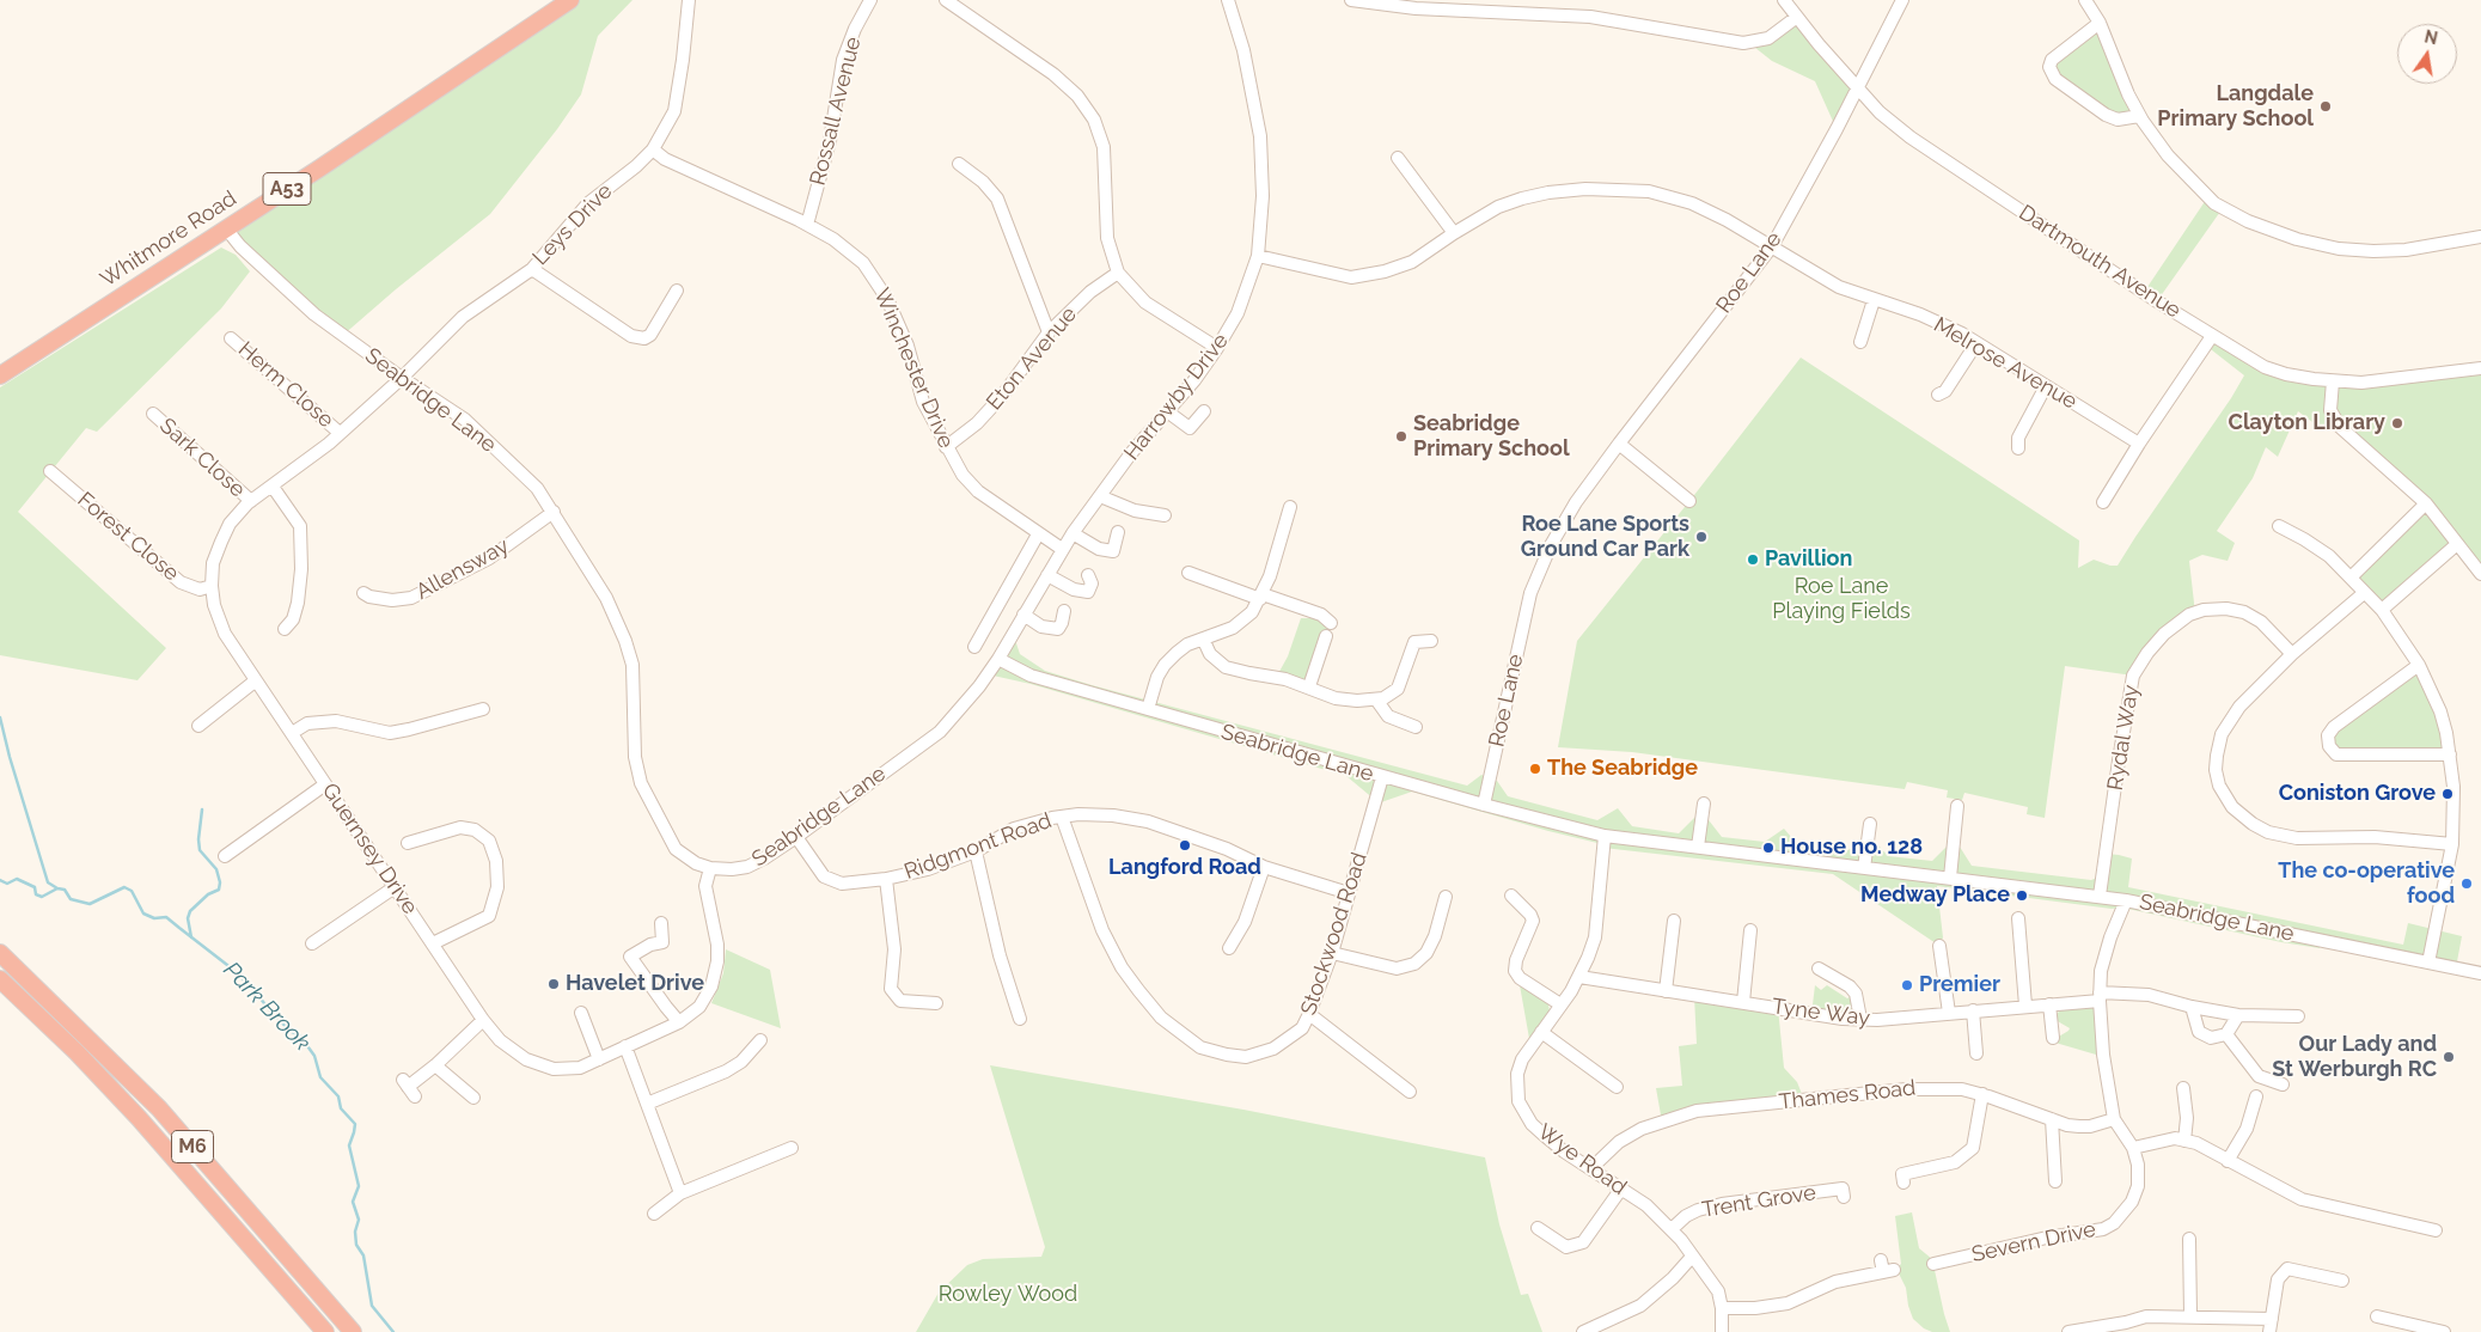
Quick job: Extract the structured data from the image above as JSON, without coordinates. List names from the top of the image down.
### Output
{
  "streets": {
    "highway": ["A53", "Whitmore Road", "M6"],
    "street": [
      "Rossall Avenue",
      "Leys Drive",
      "Dartmouth Avenue",
      "Roe Lane",
      "Eton Avenue",
      "Melrose Avenue",
      "Winchester Drive",
      "Herm Close",
      "Harrowby Drive",
      "Seabridge Lane",
      "Sark Close",
      "Forest Close",
      "Allensway",
      "Rydal Way",
      "Ridgmont Road",
      "Guernsey Drive",
      "Stockwood Road",
      "Tyne Way",
      "Thames Road",
      "Wye Road",
      "Trent Grove",
      "Severn Drive"
    ]
  },
  "crossings": [
    ["Rossall Avenue", "Winchester Drive"],
    ["Leys Drive", "Winchester Drive"],
    ["Leys Drive", "Seabridge Lane"],
    ["Leys Drive", "Guernsey Drive"],
    ["Whitmore Road", "Seabridge Lane"],
    ["Dartmouth Avenue", "Roe Lane"],
    ["Roe Lane", "Melrose Avenue"],
    ["Roe Lane", "Seabridge Lane"],
    ["Eton Avenue", "Winchester Drive"],
    ["Melrose Avenue", "Harrowby Drive"],
    ["Winchester Drive", "Harrowby Drive"],
    ["Herm Close", "Guernsey Drive"],
    ["Harrowby Drive", "Seabridge Lane"],
    ["Seabridge Lane", "Allensway"],
    ["Seabridge Lane", "Rydal Way"],
    ["Seabridge Lane", "Ridgmont Road"],
    ["Seabridge Lane", "Guernsey Drive"],
    ["Seabridge Lane", "Stockwood Road"],
    ["Seabridge Lane", "Wye Road"],
    ["Seabridge Lane", "Severn Drive"],
    ["Sark Close", "Guernsey Drive"],
    ["Forest Close", "Guernsey Drive"],
    ["Ridgmont Road", "Stockwood Road"],
    ["Tyne Way", "Wye Road"],
    ["Tyne Way", "Severn Drive"],
    ["Thames Road", "Wye Road"],
    ["Thames Road", "Severn Drive"],
    ["Wye Road", "Trent Grove"]
  ],
  "water": ["Park Brook"],
  "parks": ["Roe Lane Playing Fields", "Rowley Wood"],
  "places": [
    "Langdale Primary School",
    "Clayton Library",
    "Seabridge Primary School",
    "Roe Lane Sports Ground Car Park",
    "Pavillion",
    "The Seabridge",
    "Coniston Grove",
    "Langford Road",
    "House no. 128",
    "The co-operative food",
    "Medway Place",
    "Havelet Drive",
    "Premier",
    "Our Lady and St Werburgh RC"
  ],
  "north": "top"
}
